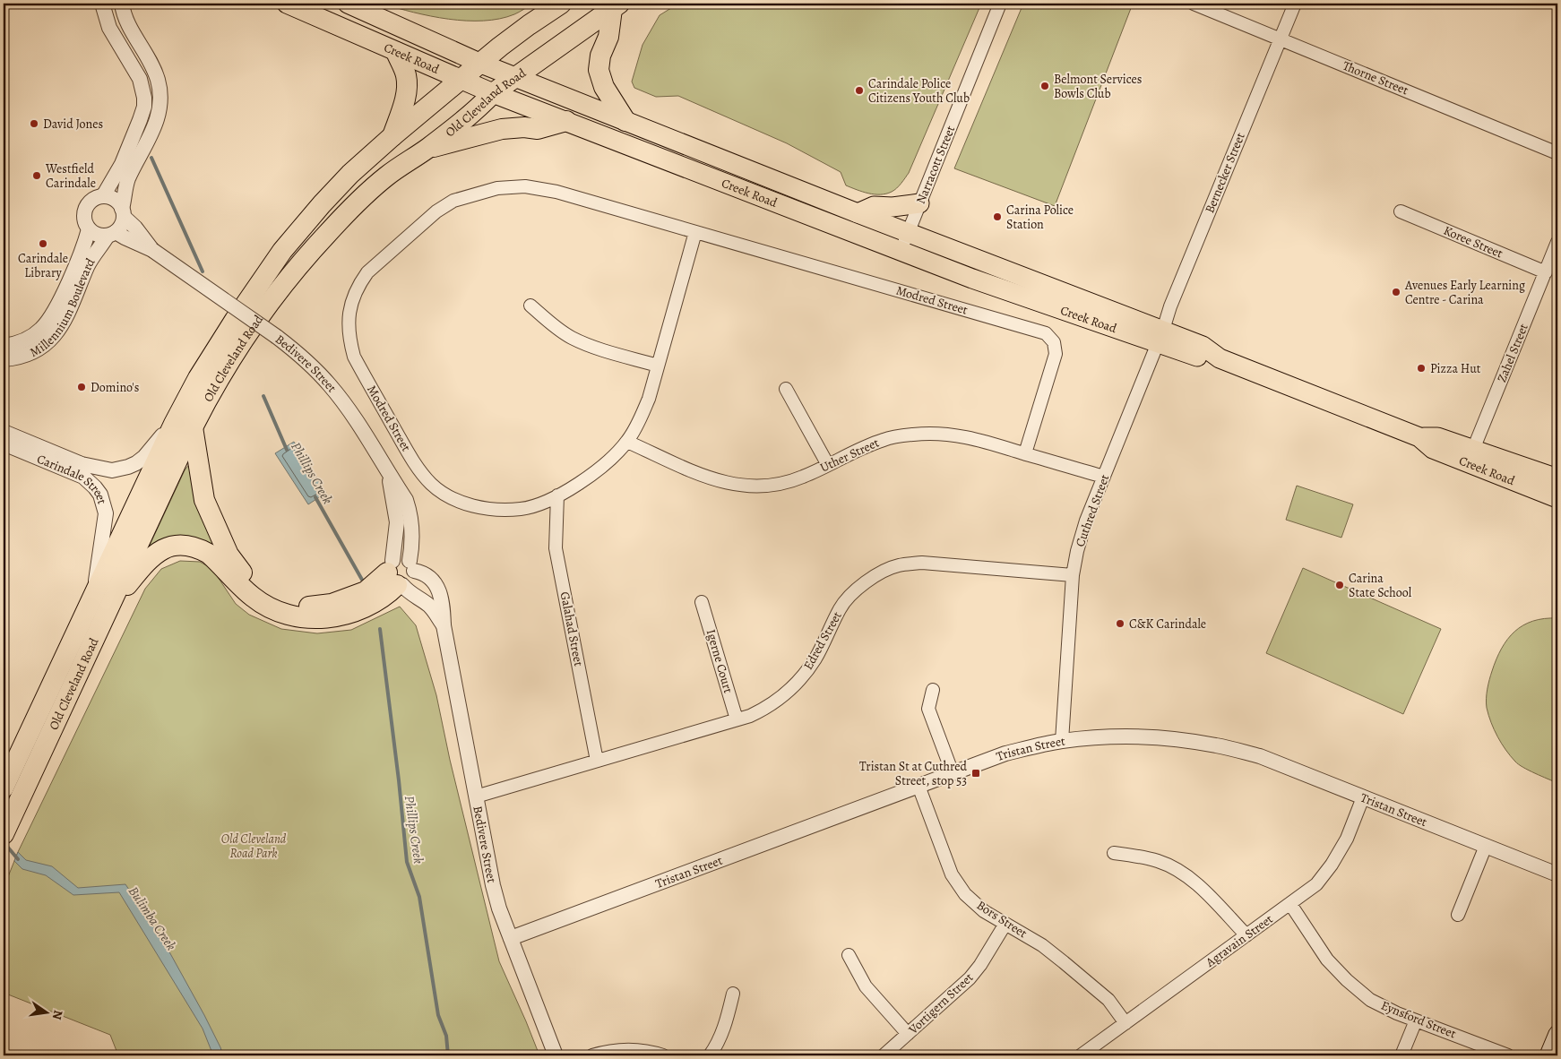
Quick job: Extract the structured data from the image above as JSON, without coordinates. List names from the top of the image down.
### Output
{
  "streets": {
    "highway": ["Old Cleveland Road"],
    "main road": ["Creek Road"],
    "street": [
      "Thorne Street",
      "Narracott Street",
      "Bernecker Street",
      "Koree Street",
      "Modred Street",
      "Millennium Boulevard",
      "Zahel Street",
      "Bedivere Street",
      "Uther Street",
      "Carindale Street",
      "Cuthred Street",
      "Galahad Street",
      "Edred Street",
      "Igerne Court",
      "Tristan Street",
      "Bors Street",
      "Agravain Street",
      "Vortigern Street",
      "Eynsford Street"
    ]
  },
  "crossings": [
    ["Creek Road", "Old Cleveland Road"],
    ["Creek Road", "Narracott Street"],
    ["Creek Road", "Bernecker Street"],
    ["Creek Road", "Zahel Street"],
    ["Creek Road", "Cuthred Street"],
    ["Thorne Street", "Bernecker Street"],
    ["Old Cleveland Road", "Carindale Street"],
    ["Bernecker Street", "Cuthred Street"],
    ["Koree Street", "Zahel Street"],
    ["Modred Street", "Uther Street"],
    ["Modred Street", "Galahad Street"],
    ["Millennium Boulevard", "Bedivere Street"],
    ["Bedivere Street", "Edred Street"],
    ["Bedivere Street", "Tristan Street"],
    ["Uther Street", "Cuthred Street"],
    ["Cuthred Street", "Edred Street"],
    ["Cuthred Street", "Tristan Street"],
    ["Galahad Street", "Edred Street"],
    ["Edred Street", "Igerne Court"],
    ["Tristan Street", "Bors Street"],
    ["Tristan Street", "Agravain Street"],
    ["Bors Street", "Agravain Street"],
    ["Bors Street", "Vortigern Street"],
    ["Agravain Street", "Eynsford Street"]
  ],
  "water": ["Phillips Creek", "Bulimba Creek"],
  "parks": ["Old Cleveland Road Park"],
  "places": {
    "other": [
      "Belmont Services Bowls Club",
      "Carindale Police Citizens Youth Club",
      "David Jones",
      "Westfield Carindale",
      "Carina Police Station",
      "Carindale Library",
      "Avenues Early Learning Centre - Carina",
      "Pizza Hut",
      "Domino's",
      "Carina State School",
      "C&K Carindale"
    ],
    "transit": ["Tristan St at Cuthred Street, stop 53"]
  },
  "north": "right"
}
